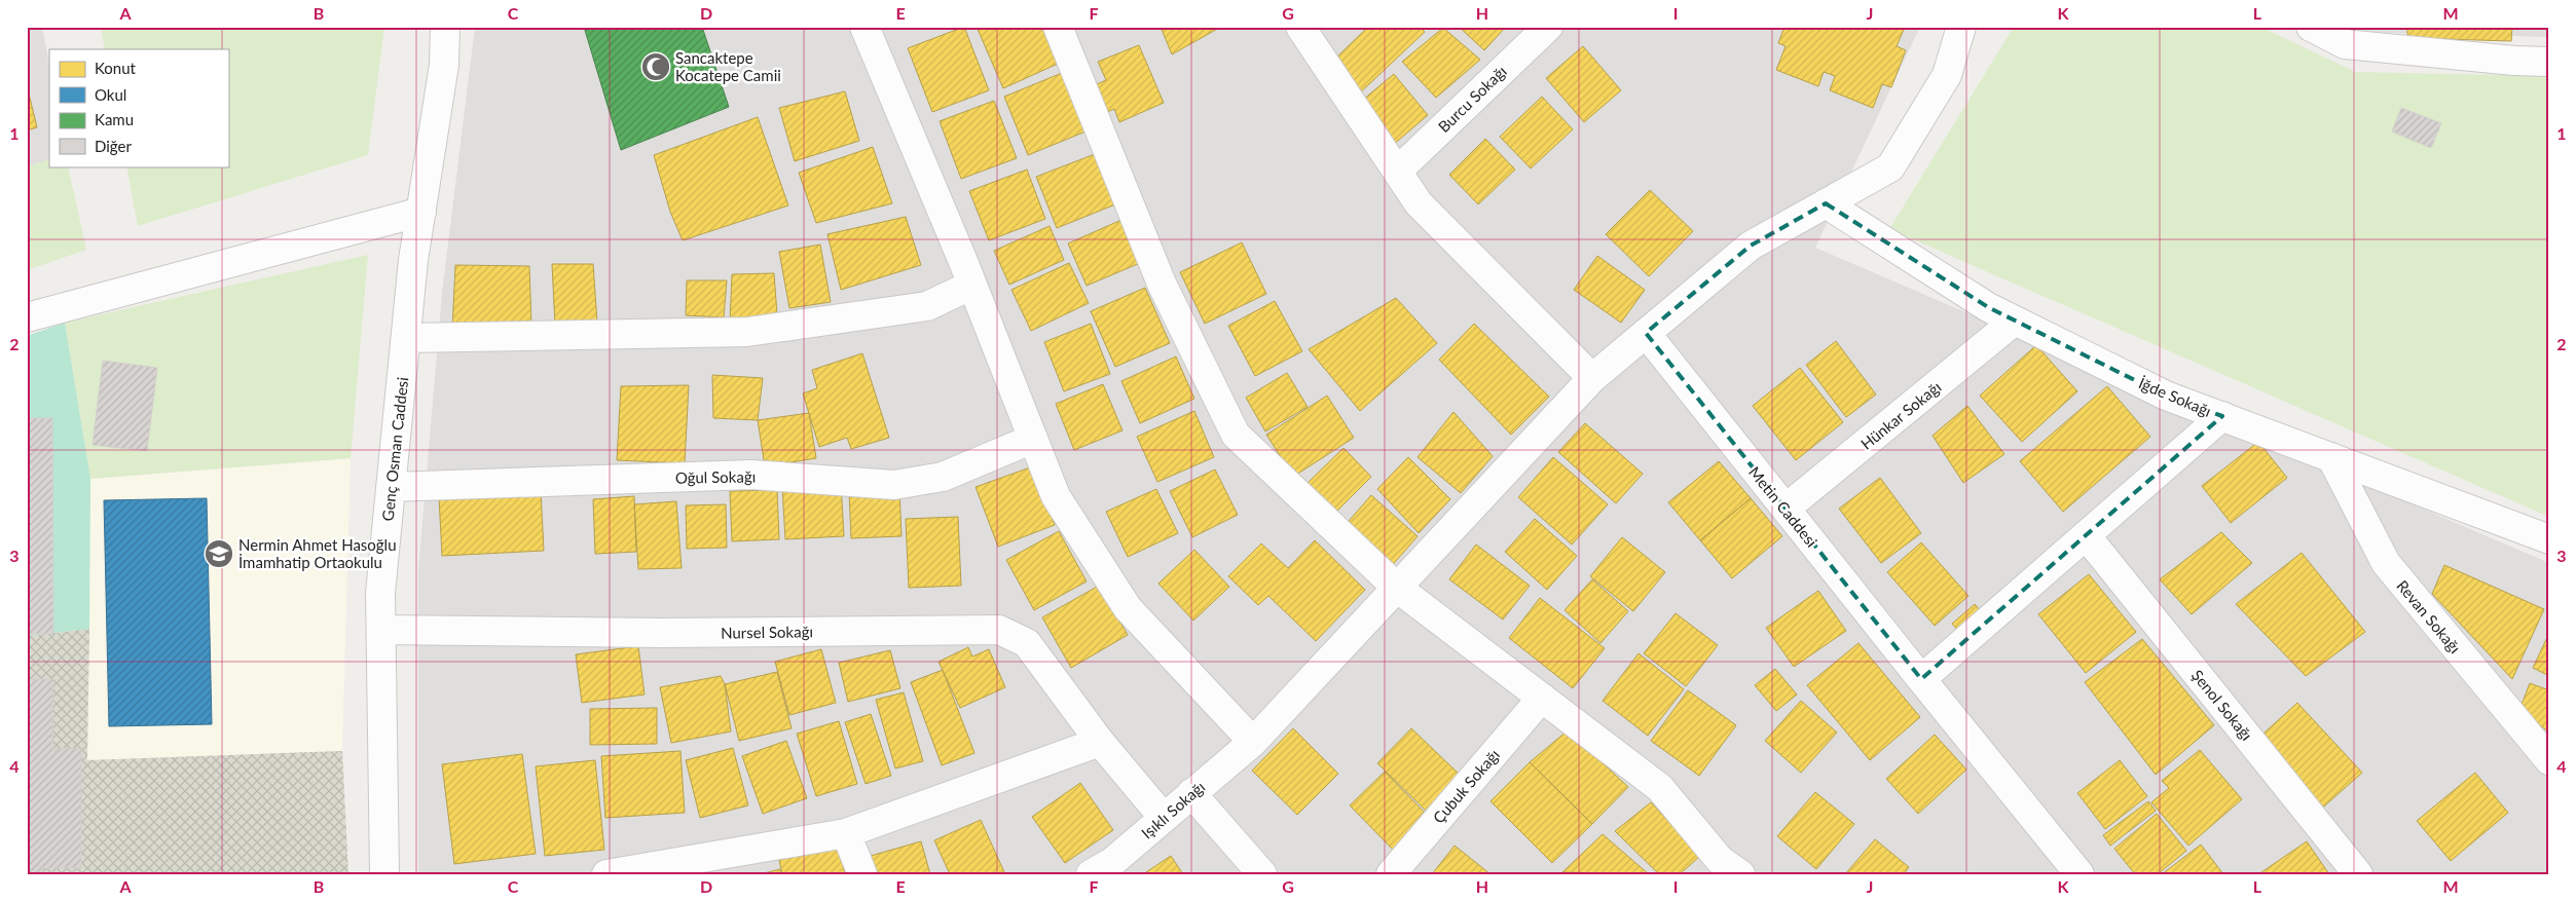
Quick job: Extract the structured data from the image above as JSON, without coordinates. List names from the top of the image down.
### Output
{
  "streets": {
    "street": [
      "Burcu Sokağı",
      "İğde Sokağı",
      "Hünkar Sokağı",
      "Genç Osman Caddesi",
      "Oğul Sokağı",
      "Metin Caddesi",
      "Revan Sokağı",
      "Nursel Sokağı",
      "Şenol Sokağı",
      "Çubuk Sokağı",
      "Işıklı Sokağı"
    ]
  },
  "crossings": [
    ["İğde Sokağı", "Hünkar Sokağı"],
    ["İğde Sokağı", "Revan Sokağı"],
    ["İğde Sokağı", "Işıklı Sokağı"],
    ["Hünkar Sokağı", "Metin Caddesi"],
    ["Genç Osman Caddesi", "Oğul Sokağı"],
    ["Genç Osman Caddesi", "Nursel Sokağı"],
    ["Metin Caddesi", "Işıklı Sokağı"],
    ["Nursel Sokağı", "Işıklı Sokağı"]
  ],
  "places": {
    "mosque": ["Sancaktepe Kocatepe Camii"],
    "school or university": ["Nermin Ahmet Hasoğlu İmamhatip Ortaokulu"]
  },
  "legend": [
    "Konut",
    "Okul",
    "Kamu",
    "Diğer"
  ],
  "grid": {
    "columns": [
      "A",
      "B",
      "C",
      "D",
      "E",
      "F",
      "G",
      "H",
      "I",
      "J",
      "K",
      "L",
      "M"
    ],
    "rows": [
      "1",
      "2",
      "3",
      "4"
    ]
  }
}
